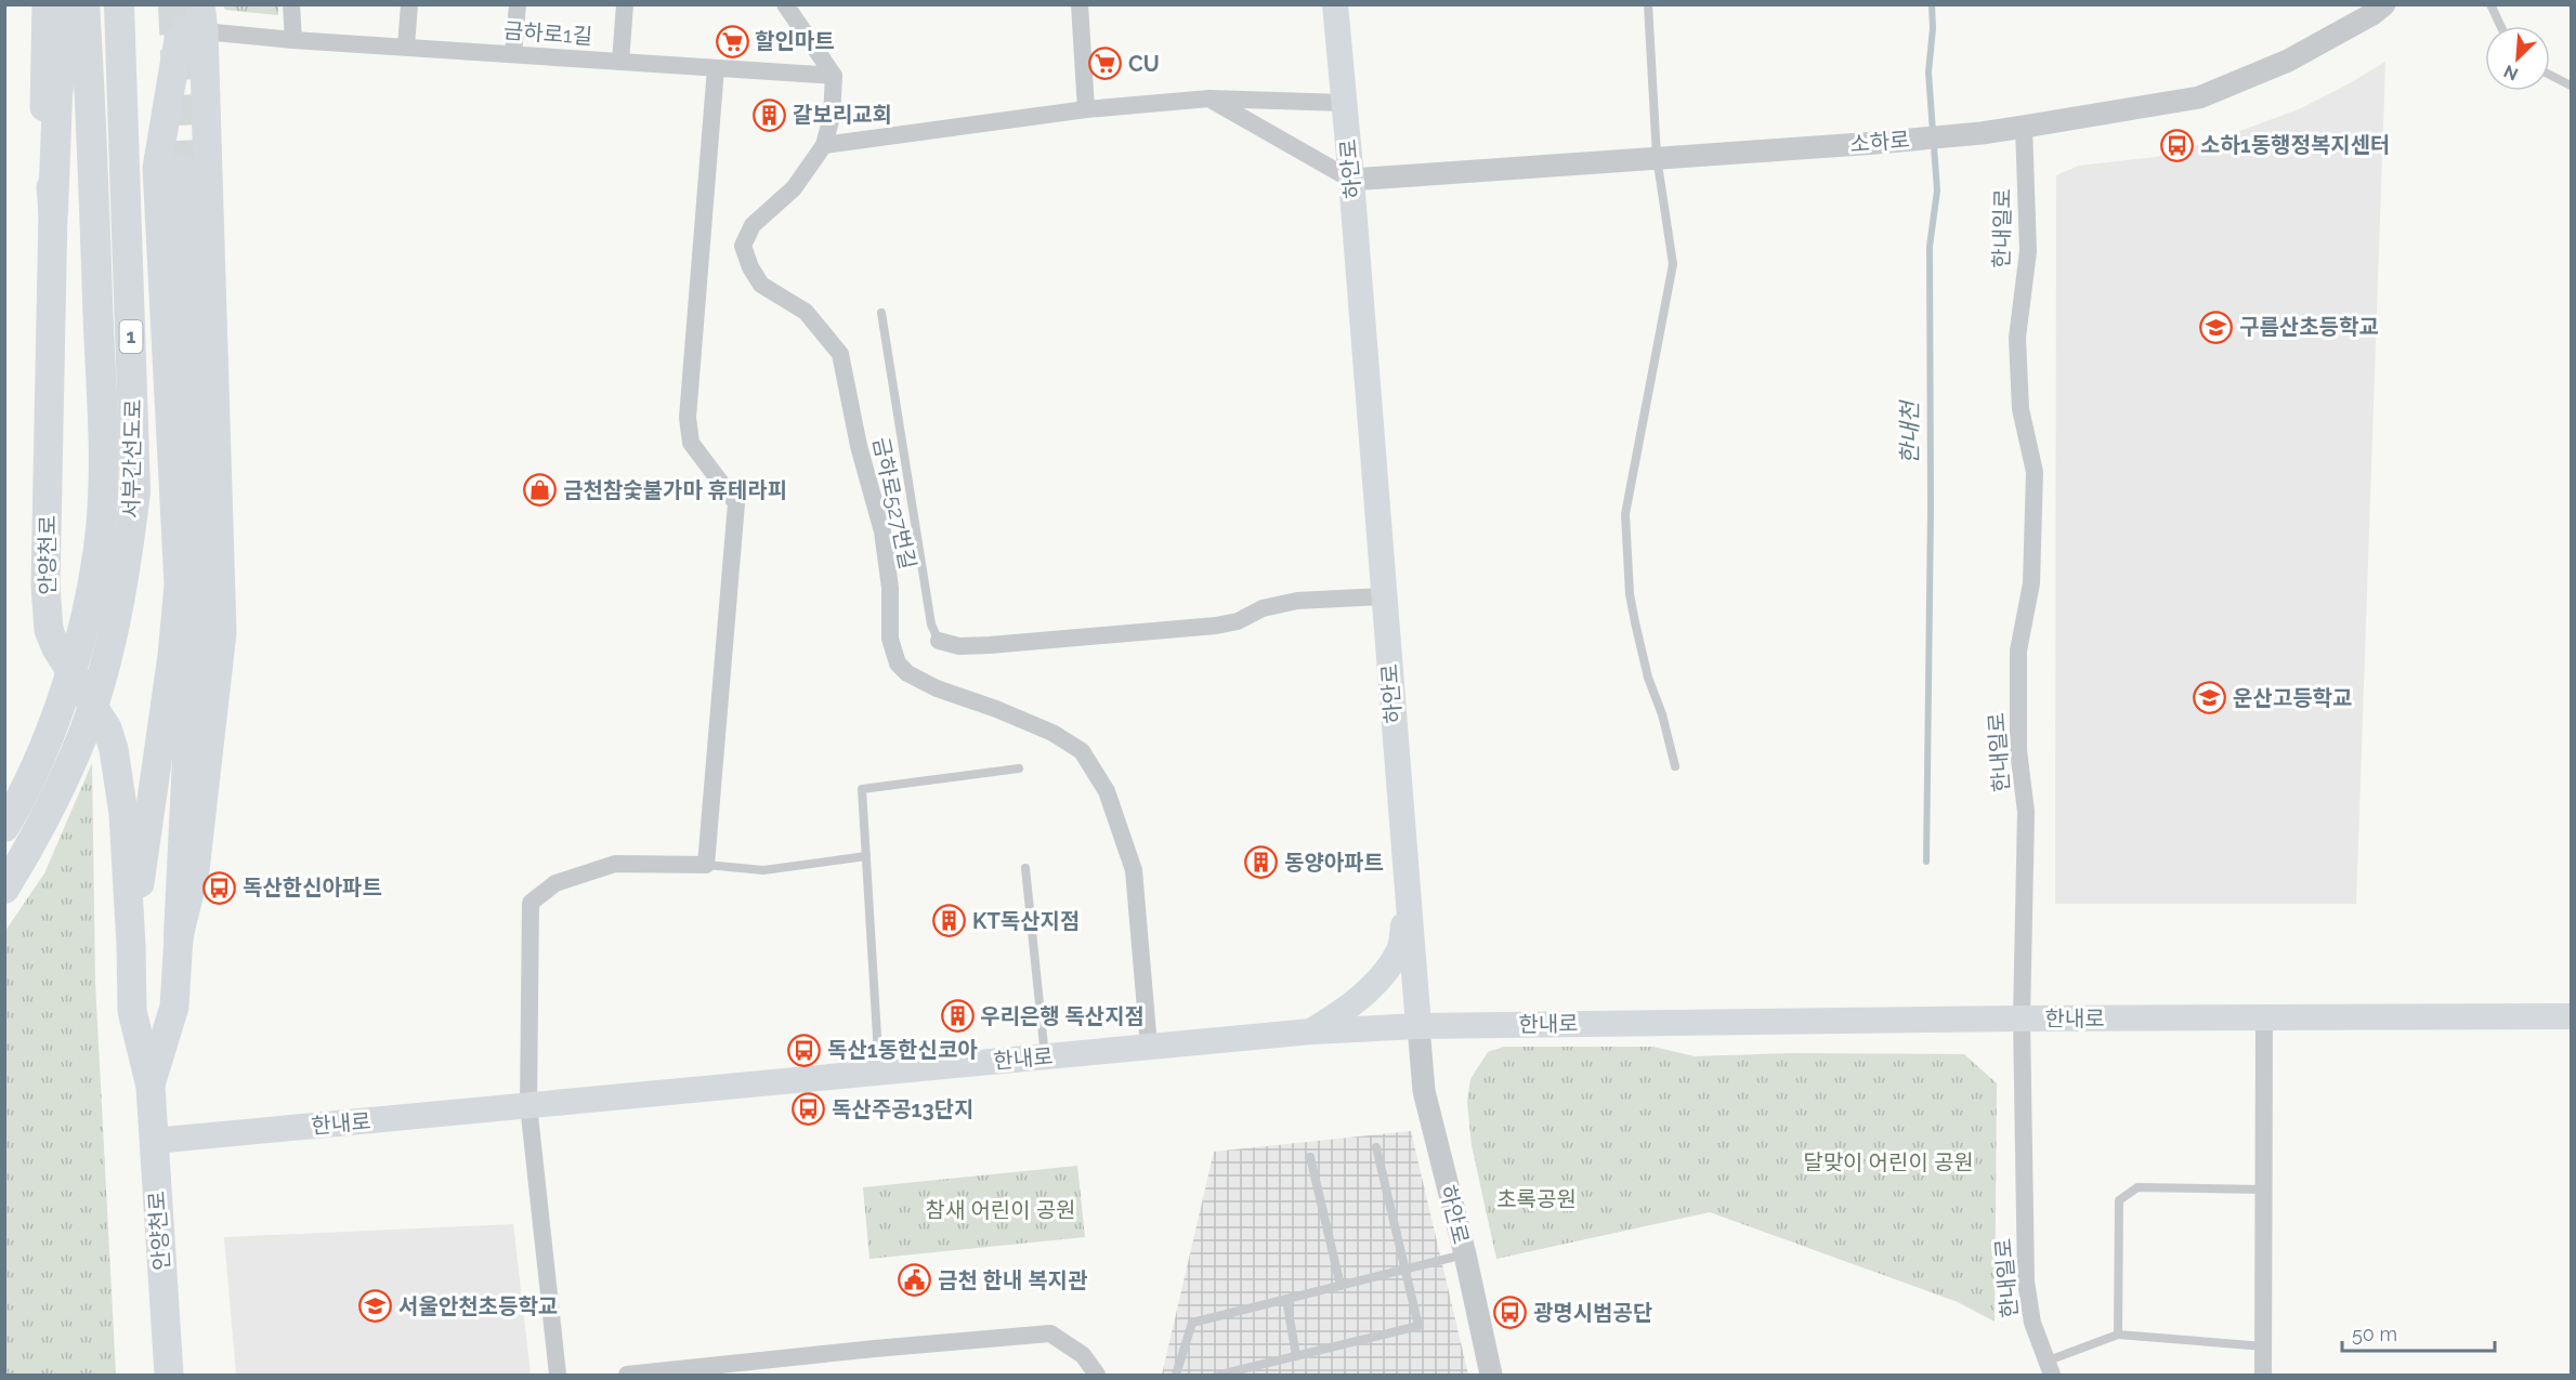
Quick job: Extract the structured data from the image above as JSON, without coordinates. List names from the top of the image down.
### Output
{
  "streets": {
    "highway": ["1", "서부간선도로"],
    "main road": ["하안로", "안양천로", "한내로"],
    "street": [
      "금하로1길",
      "소하로",
      "한내일로",
      "금하로527번길"
    ]
  },
  "crossings": [
    ["금하로1길", "금하로527번길"],
    ["금하로1길", "안양천로"],
    ["소하로", "하안로"],
    ["소하로", "한내일로"],
    ["하안로", "한내로"],
    ["한내일로", "한내로"],
    ["1", "서부간선도로"],
    ["금하로527번길", "한내로"],
    ["안양천로", "한내로"]
  ],
  "water": ["한내천"],
  "parks": ["달맞이 어린이 공원", "초록공원", "참새 어린이 공원"],
  "places": {
    "supermarket": ["할인마트", "CU"],
    "building": [
      "갈보리교회",
      "동양아파트",
      "KT독산지점",
      "우리은행 독산지점"
    ],
    "bus stop": [
      "소하1동행정복지센터",
      "독산한신아파트",
      "독산1동한신코아",
      "독산주공13단지",
      "광명시범공단"
    ],
    "school or university": ["구름산초등학교", "운산고등학교", "서울안천초등학교"],
    "shop": ["금천참숯불가마 휴테라피"],
    "public building": ["금천 한내 복지관"]
  },
  "scale_bar": "50 m",
  "north": "bottom left"
}
